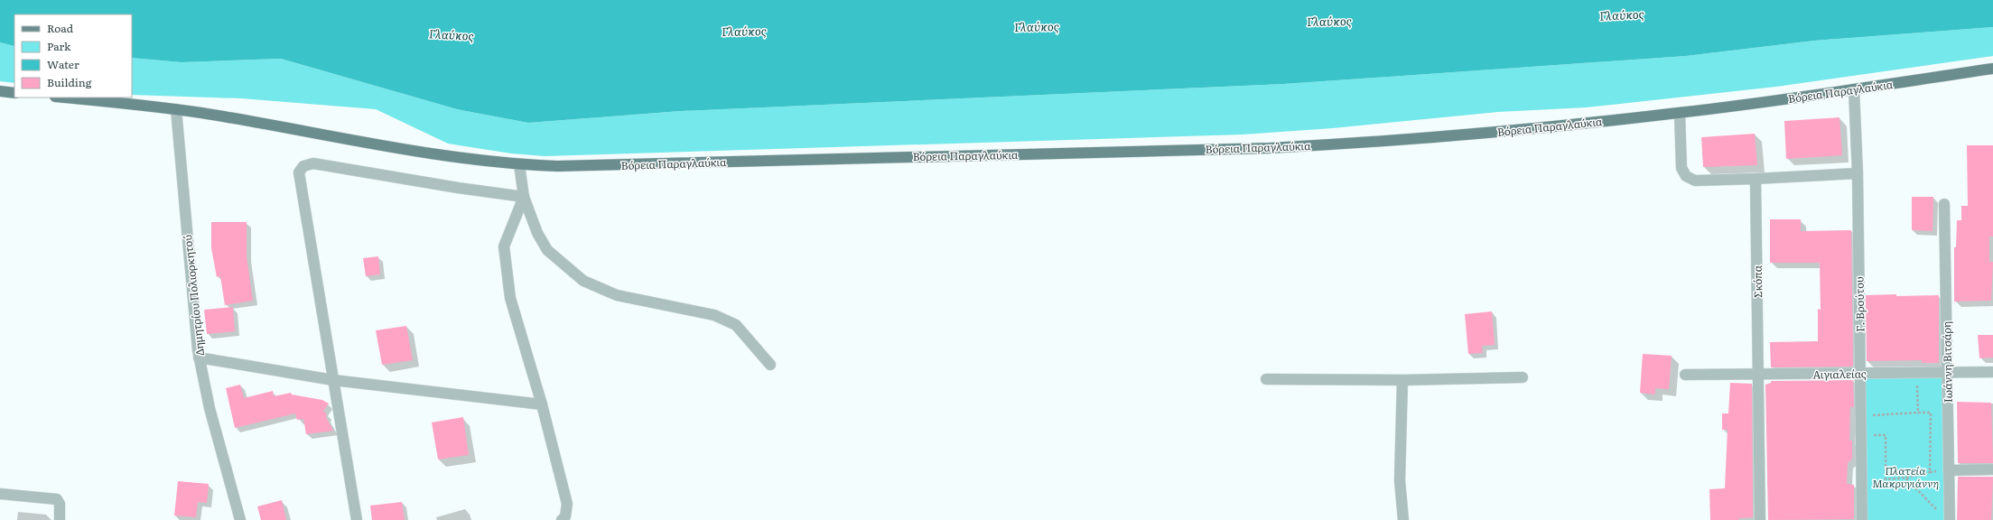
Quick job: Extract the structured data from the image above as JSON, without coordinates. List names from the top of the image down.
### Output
{
  "streets": {
    "main road": ["Βόρεια Παραγλαύκια"],
    "street": [
      "Σκόπα",
      "Δημητρίου Πολιορκητού",
      "Γ. Βρούτου",
      "Ιωάννη Βιτσάρη",
      "Αιγιαλείας"
    ]
  },
  "crossings": [
    ["Βόρεια Παραγλαύκια", "Δημητρίου Πολιορκητού"],
    ["Βόρεια Παραγλαύκια", "Γ. Βρούτου"],
    ["Σκόπα", "Αιγιαλείας"],
    ["Γ. Βρούτου", "Αιγιαλείας"],
    ["Ιωάννη Βιτσάρη", "Αιγιαλείας"]
  ],
  "water": ["Γλαύκος"],
  "parks": ["Πλατεία Μακρυγιάννη"],
  "legend": [
    "Road",
    "Park",
    "Water",
    "Building"
  ]
}
